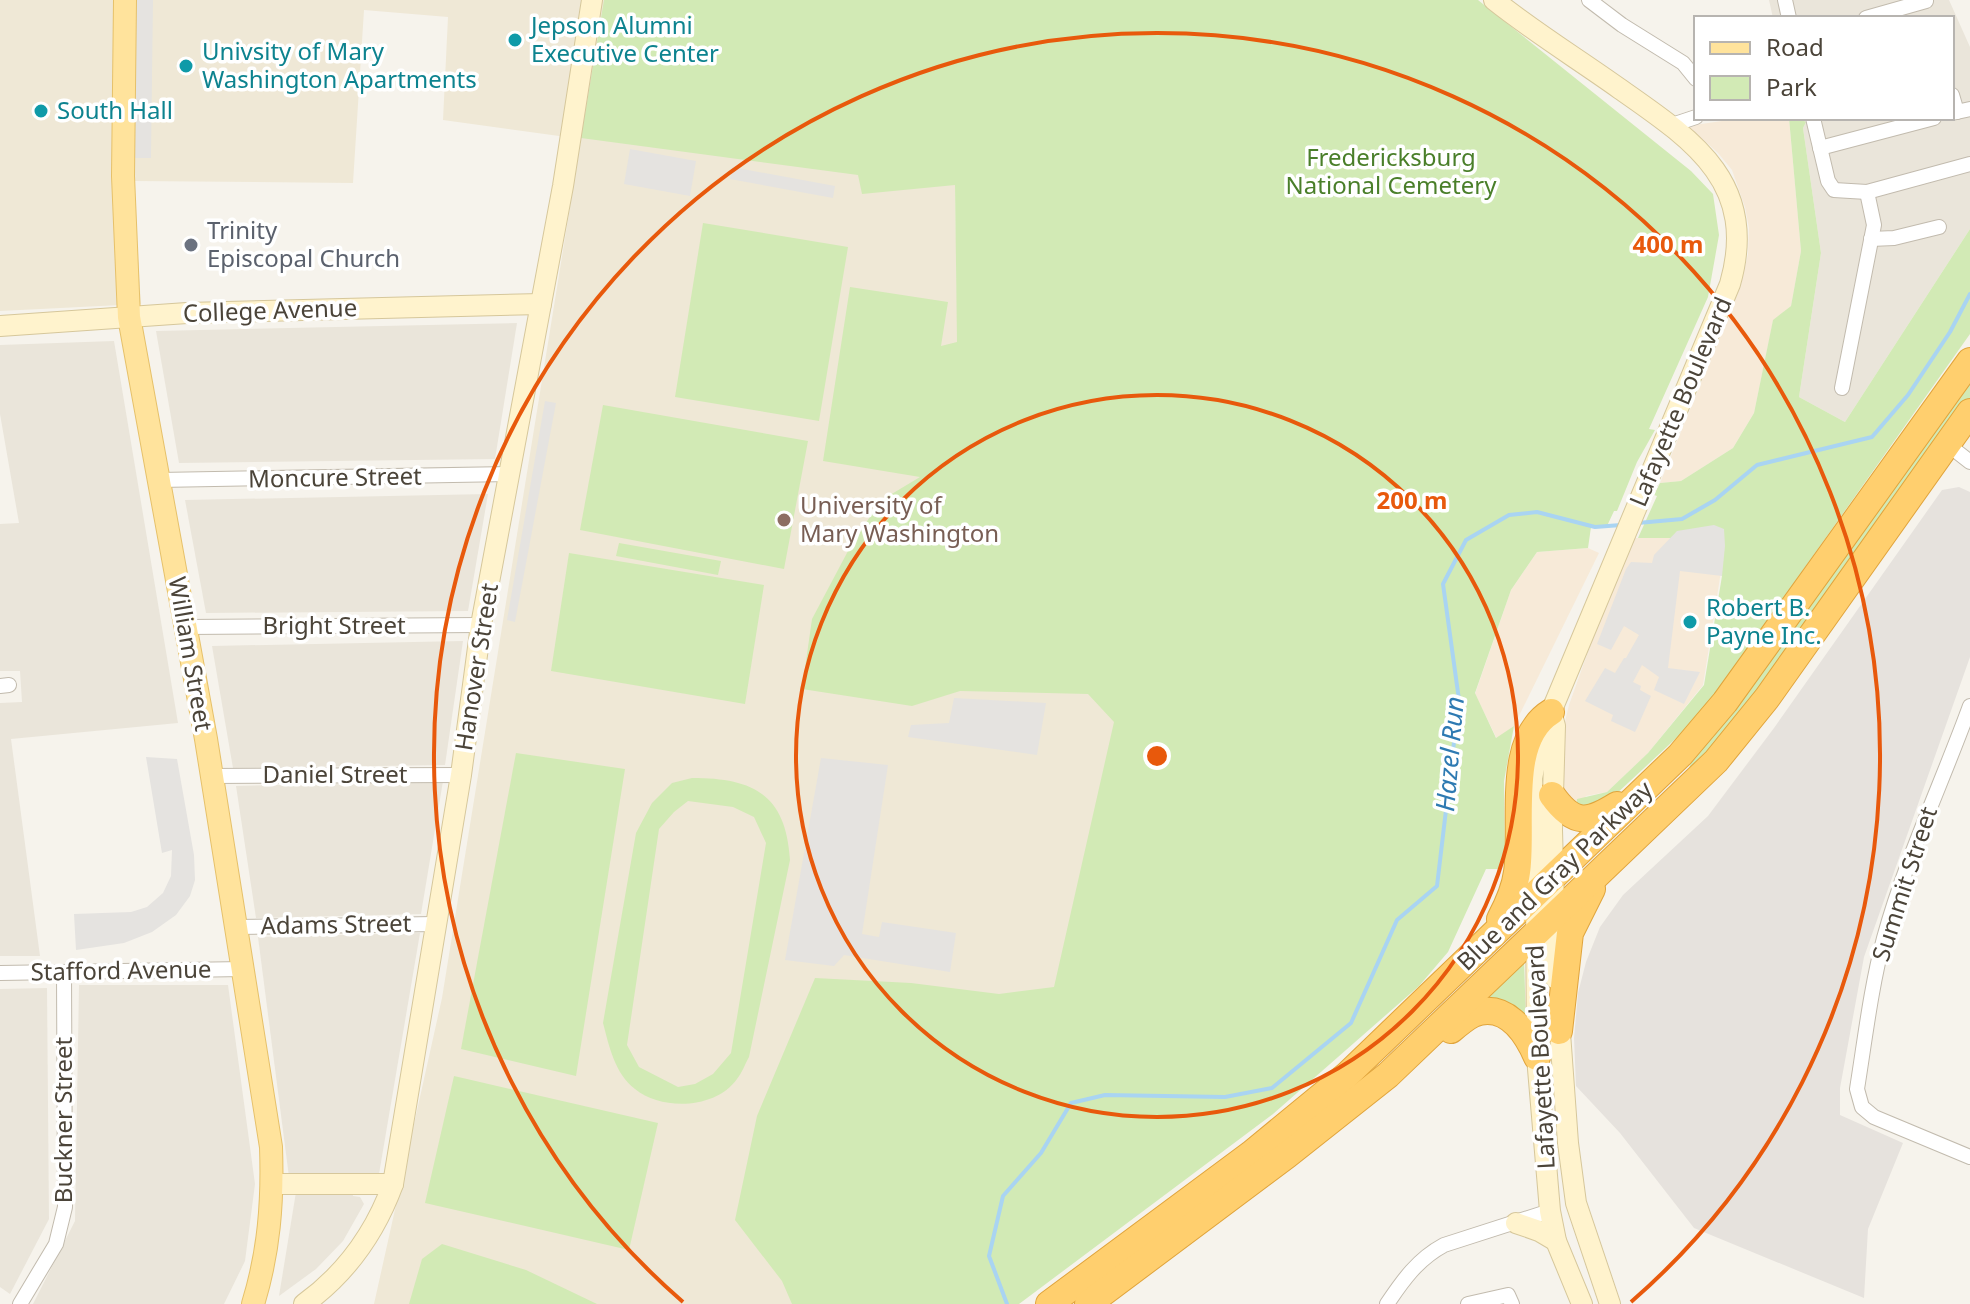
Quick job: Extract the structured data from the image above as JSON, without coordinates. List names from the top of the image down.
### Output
{
  "streets": {
    "highway": ["Blue and Gray Parkway"],
    "main road": [
      "College Avenue",
      "Lafayette Boulevard",
      "William Street",
      "Hanover Street"
    ],
    "street": [
      "Moncure Street",
      "Bright Street",
      "Daniel Street",
      "Summit Street",
      "Adams Street",
      "Stafford Avenue",
      "Buckner Street"
    ]
  },
  "crossings": [
    ["College Avenue", "William Street"],
    ["College Avenue", "Hanover Street"],
    ["Lafayette Boulevard", "Blue and Gray Parkway"],
    ["Moncure Street", "William Street"],
    ["Moncure Street", "Hanover Street"],
    ["Bright Street", "William Street"],
    ["Bright Street", "Hanover Street"],
    ["William Street", "Daniel Street"],
    ["William Street", "Adams Street"],
    ["William Street", "Stafford Avenue"],
    ["Hanover Street", "Daniel Street"],
    ["Hanover Street", "Adams Street"],
    ["Stafford Avenue", "Buckner Street"]
  ],
  "water": ["Hazel Run"],
  "parks": ["Fredericksburg National Cemetery"],
  "places": [
    "Jepson Alumni Executive Center",
    "Univsity of Mary Washington Apartments",
    "South Hall",
    "Trinity Episcopal Church",
    "University of Mary Washington",
    "Robert B. Payne Inc."
  ],
  "legend": ["Road", "Park"],
  "rings": ["400 m", "200 m"]
}
